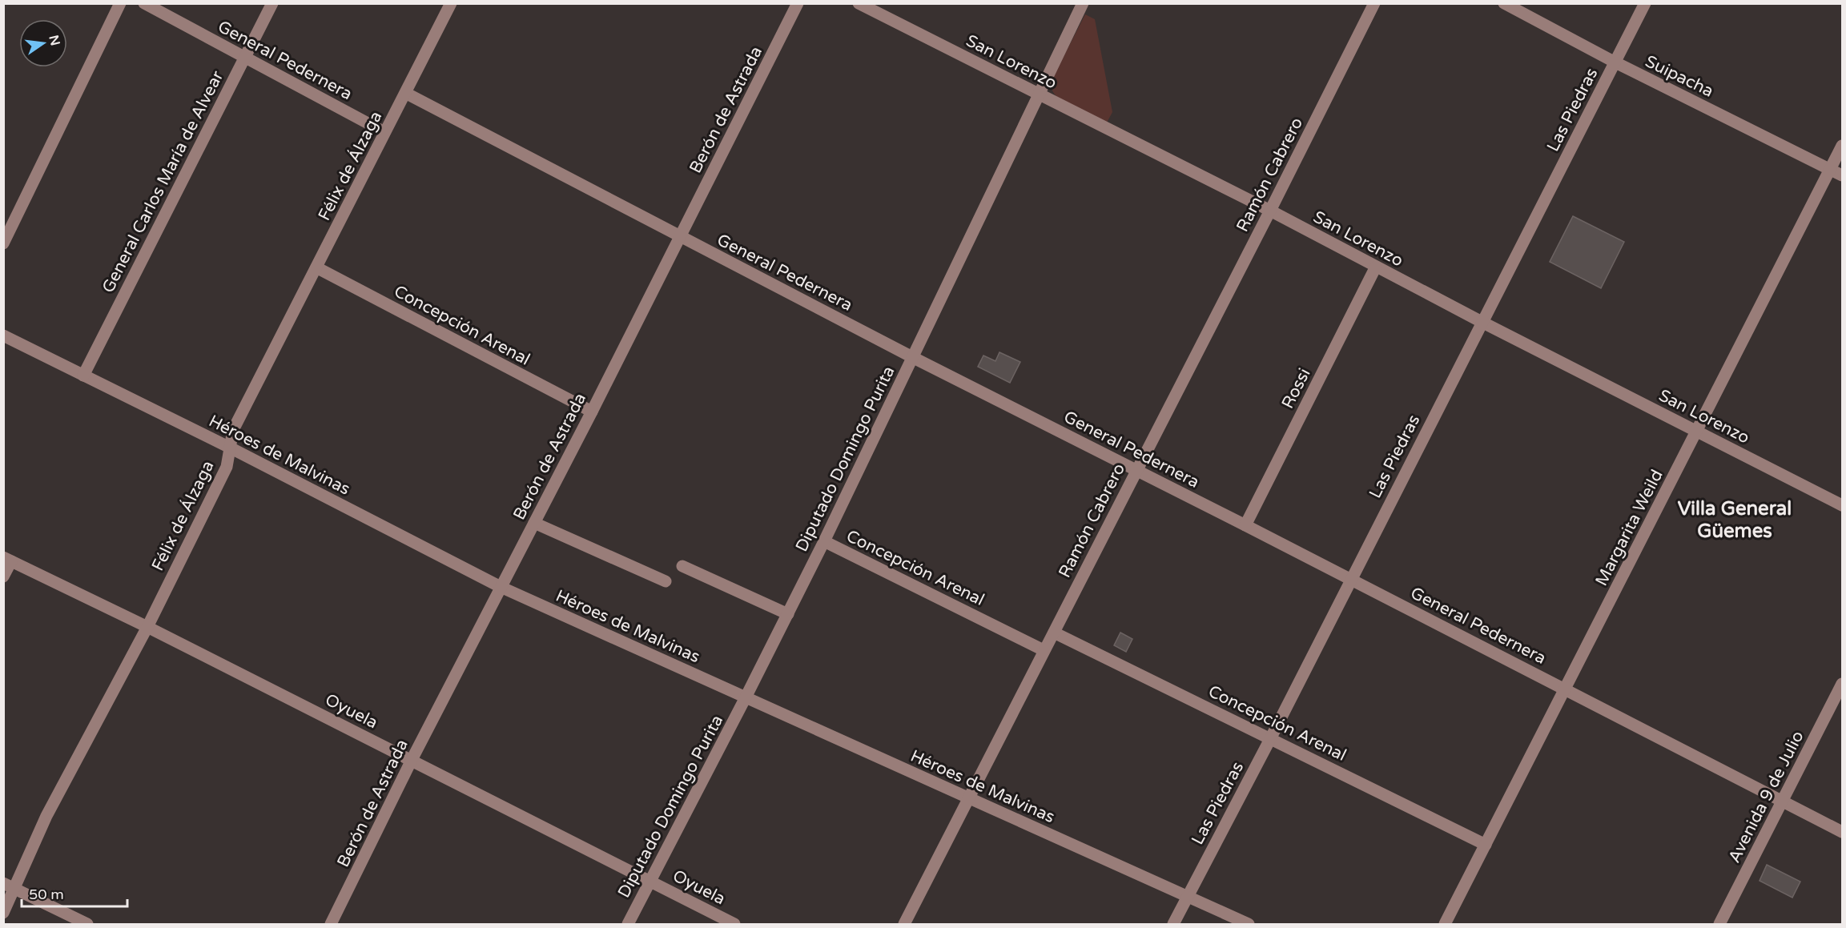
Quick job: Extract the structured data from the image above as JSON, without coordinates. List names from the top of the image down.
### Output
{
  "streets": {
    "street": [
      "General Pedernera",
      "San Lorenzo",
      "Suipacha",
      "Berón de Astrada",
      "Las Piedras",
      "Félix de Álzaga",
      "Ramón Cabrero",
      "General Carlos María de Alvear",
      "Concepción Arenal",
      "Rossi",
      "Héroes de Malvinas",
      "Diputado Domingo Purita",
      "Margarita Weild",
      "Oyuela",
      "Avenida 9 de Julio"
    ]
  },
  "crossings": [
    ["General Pedernera", "Berón de Astrada"],
    ["General Pedernera", "Las Piedras"],
    ["General Pedernera", "Félix de Álzaga"],
    ["General Pedernera", "Ramón Cabrero"],
    ["General Pedernera", "General Carlos María de Alvear"],
    ["General Pedernera", "Rossi"],
    ["General Pedernera", "Diputado Domingo Purita"],
    ["General Pedernera", "Margarita Weild"],
    ["General Pedernera", "Avenida 9 de Julio"],
    ["San Lorenzo", "Las Piedras"],
    ["San Lorenzo", "Ramón Cabrero"],
    ["San Lorenzo", "Rossi"],
    ["San Lorenzo", "Diputado Domingo Purita"],
    ["San Lorenzo", "Margarita Weild"],
    ["Suipacha", "Las Piedras"],
    ["Suipacha", "Margarita Weild"],
    ["Berón de Astrada", "Concepción Arenal"],
    ["Berón de Astrada", "Héroes de Malvinas"],
    ["Berón de Astrada", "Oyuela"],
    ["Las Piedras", "Concepción Arenal"],
    ["Las Piedras", "Héroes de Malvinas"],
    ["Félix de Álzaga", "Concepción Arenal"],
    ["Félix de Álzaga", "Héroes de Malvinas"],
    ["Félix de Álzaga", "Oyuela"],
    ["Ramón Cabrero", "Concepción Arenal"],
    ["Ramón Cabrero", "Héroes de Malvinas"],
    ["General Carlos María de Alvear", "Héroes de Malvinas"],
    ["Concepción Arenal", "Diputado Domingo Purita"],
    ["Concepción Arenal", "Margarita Weild"],
    ["Héroes de Malvinas", "Diputado Domingo Purita"],
    ["Diputado Domingo Purita", "Oyuela"]
  ],
  "districts": ["Villa General Güemes"],
  "scale_bar": "50 m",
  "north": "right"
}
